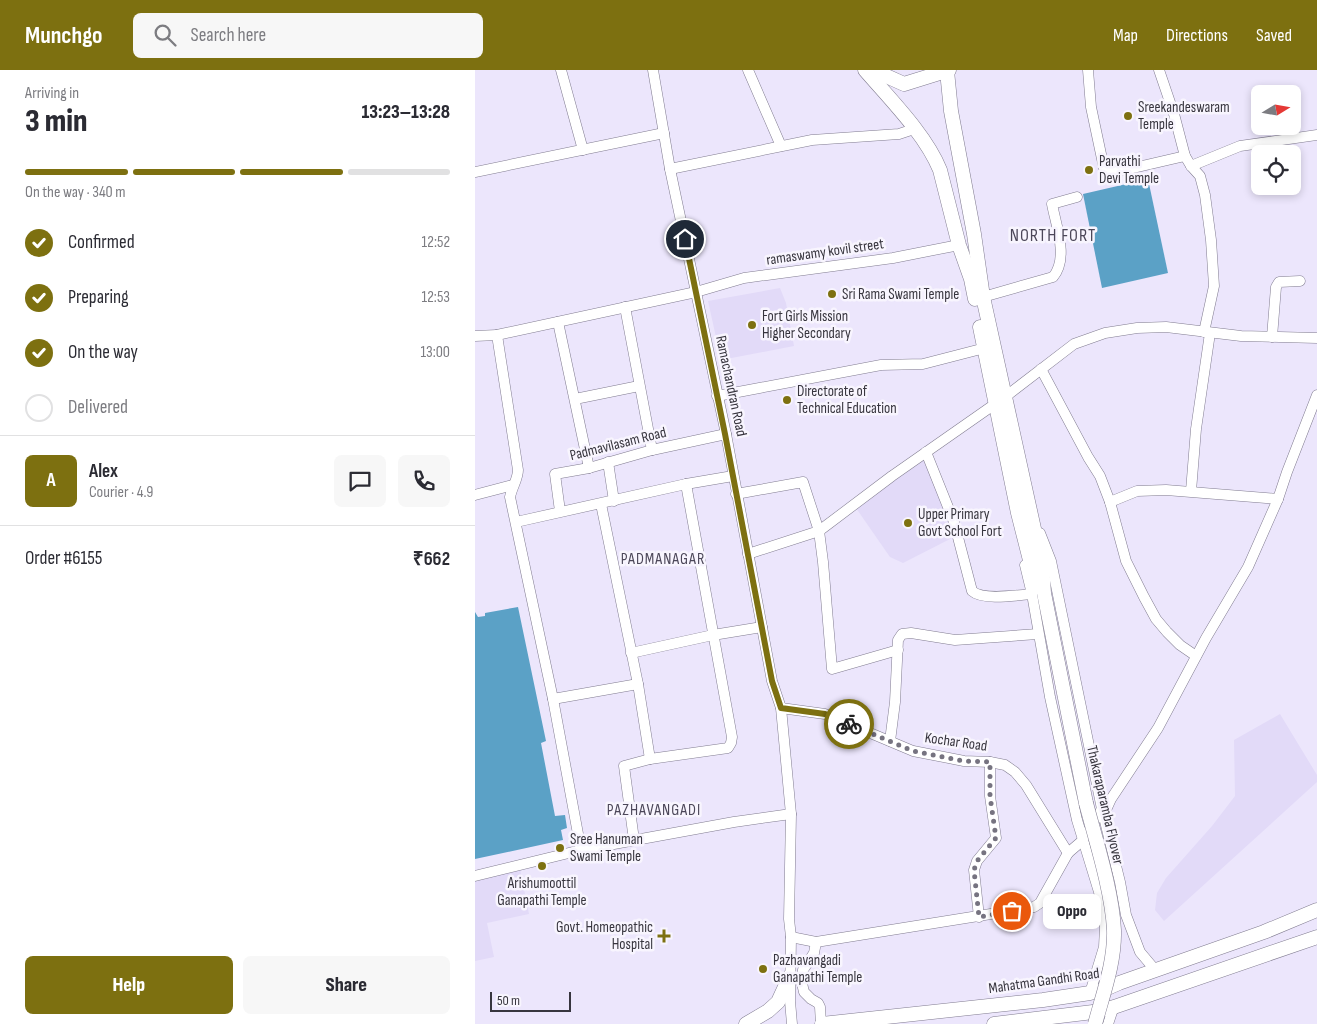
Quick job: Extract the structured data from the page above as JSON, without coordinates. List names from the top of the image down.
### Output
{
  "streets": {
    "main road": ["Thakaraparamba Flyover", "Mahatma Gandhi Road"],
    "street": [
      "ramaswamy kovil street",
      "Ramachandran Road",
      "Padmavilasam Road",
      "Kochar Road"
    ]
  },
  "crossings": [
    ["ramaswamy kovil street", "Ramachandran Road"],
    ["Ramachandran Road", "Padmavilasam Road"],
    ["Ramachandran Road", "Kochar Road"]
  ],
  "districts": ["NORTH FORT", "PADMANAGAR", "PAZHAVANGADI"],
  "places": {
    "other": [
      "Sreekandeswaram Temple",
      "Parvathi Devi Temple",
      "Sri Rama Swami Temple",
      "Fort Girls Mission Higher Secondary",
      "Directorate of Technical Education",
      "Upper Primary Govt School Fort",
      "Sree Hanuman Swami Temple",
      "Arishumoottil Ganapathi Temple",
      "Oppo",
      "Pazhavangadi Ganapathi Temple"
    ],
    "health": ["Govt. Homeopathic Hospital"]
  },
  "scale_bar": "50 m",
  "north": "right",
  "page": {
    "header": "Munchgo",
    "search": "Search here",
    "nav": ["Map", "Directions", "Saved"],
    "heading": ["3 min", "Arriving in", "13:23–13:28"],
    "panel": [
      "Alex",
      "Courier · 4.9",
      "Order #6155",
      "₹662"
    ],
    "bar": "On the way · 340 m",
    "list": [
      ["Confirmed", "12:52"],
      ["Preparing", "12:53"],
      ["On the way", "13:00"],
      "Delivered"
    ],
    "round": "A",
    "bubble": "Oppo",
    "buttons": ["Help", "Share"],
    "scale": "50 m"
  }
}
